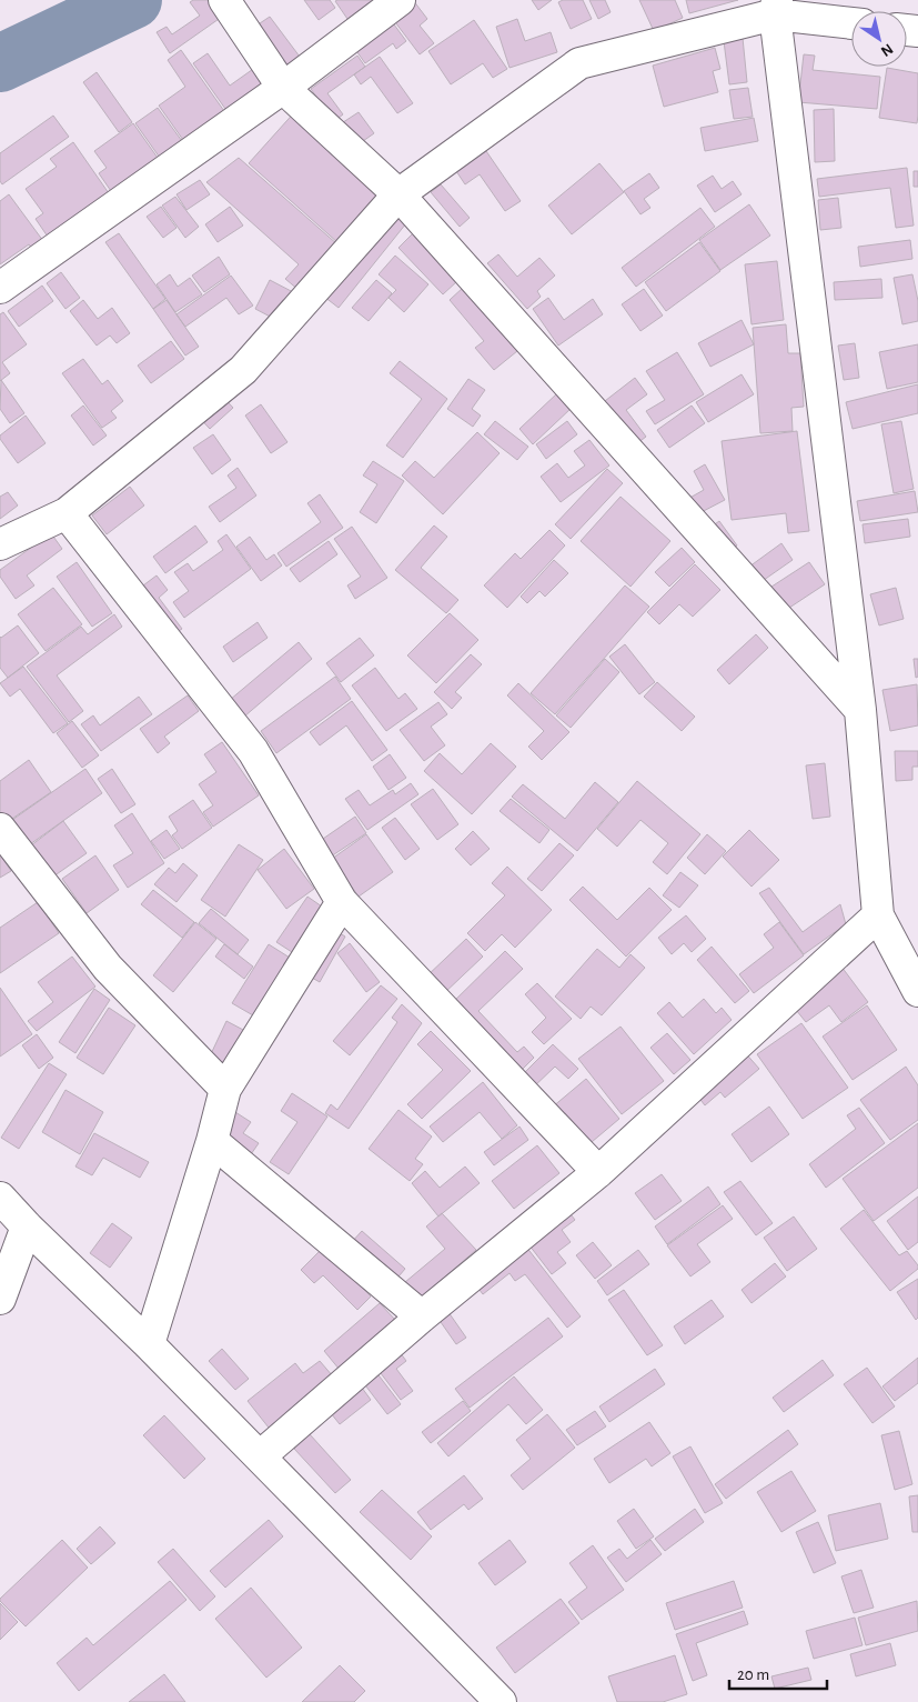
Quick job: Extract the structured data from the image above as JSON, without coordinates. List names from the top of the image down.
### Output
{
  "scale_bar": "20 m",
  "north": "bottom right"
}
